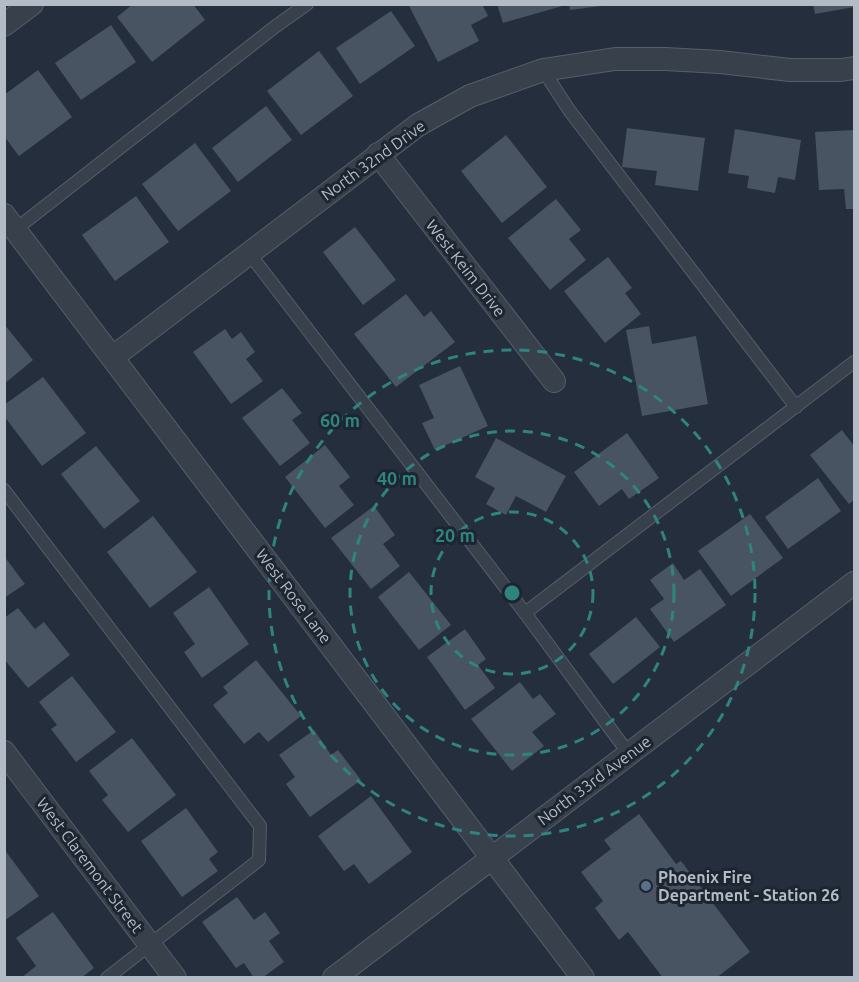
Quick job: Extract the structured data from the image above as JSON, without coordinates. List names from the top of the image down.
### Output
{
  "streets": {
    "street": [
      "North 32nd Drive",
      "West Keim Drive",
      "West Rose Lane",
      "North 33rd Avenue",
      "West Claremont Street"
    ]
  },
  "crossings": [
    ["North 32nd Drive", "West Keim Drive"],
    ["North 32nd Drive", "West Rose Lane"],
    ["West Rose Lane", "North 33rd Avenue"]
  ],
  "places": ["Phoenix Fire Department - Station 26"],
  "rings": ["60 m", "40 m", "20 m"]
}
